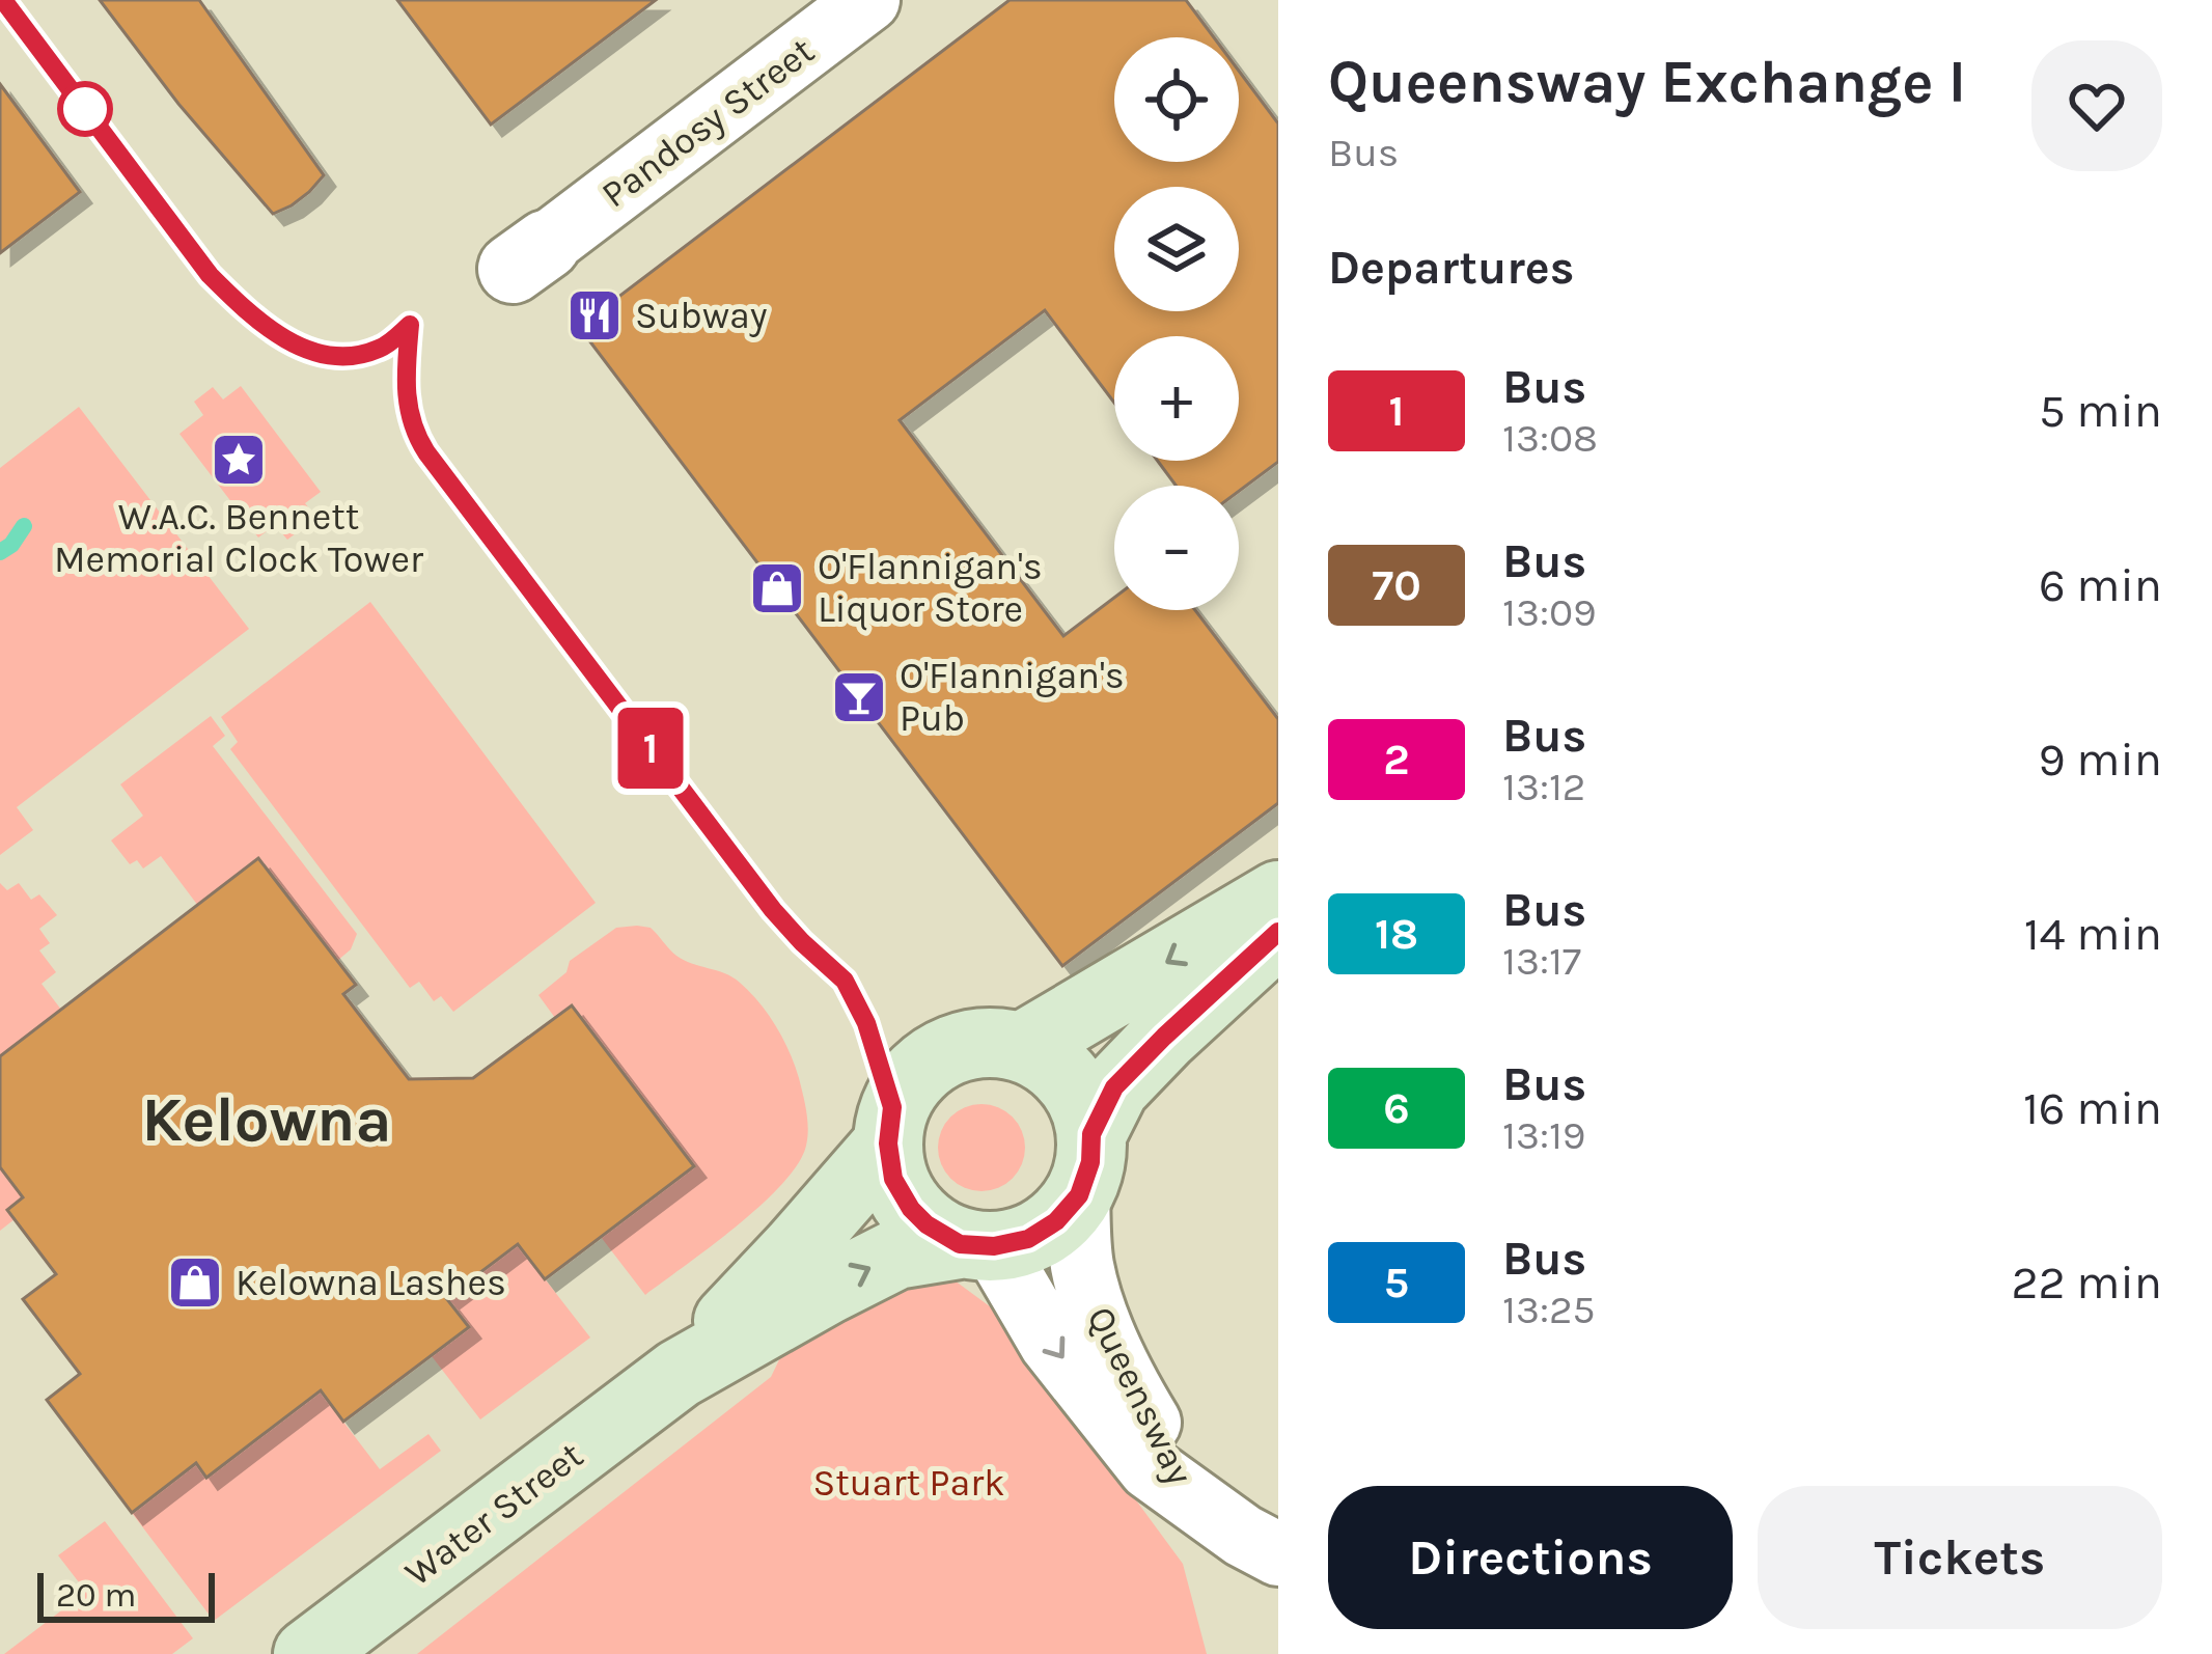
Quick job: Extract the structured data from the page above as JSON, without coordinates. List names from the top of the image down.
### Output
{
  "streets": {
    "main road": ["Water Street"],
    "street": ["Pandosy Street", "Queensway"]
  },
  "crossings": [
    ["Queensway", "Water Street"]
  ],
  "one_way": ["Queensway"],
  "districts": ["Kelowna"],
  "parks": ["Stuart Park"],
  "places": {
    "restaurant": ["Subway"],
    "place": ["W.A.C. Bennett Memorial Clock Tower"],
    "shop": ["O'Flannigan's Liquor Store", "Kelowna Lashes"],
    "bar": ["O'Flannigan's Pub"]
  },
  "lines": ["bus line 1"],
  "scale_bar": "20 m",
  "page": {
    "on_map": "1",
    "heading": [
      ["Queensway Exchange I", "Bus"],
      "Departures"
    ],
    "map_buttons": ["+", "−"],
    "list": [
      {
        "mark": "1",
        "name": "Bus",
        "note": "13:08",
        "value": "5 min"
      },
      {
        "mark": "70",
        "name": "Bus",
        "note": "13:09",
        "value": "6 min"
      },
      {
        "mark": "2",
        "name": "Bus",
        "note": "13:12",
        "value": "9 min"
      },
      {
        "mark": "18",
        "name": "Bus",
        "note": "13:17",
        "value": "14 min"
      },
      {
        "mark": "6",
        "name": "Bus",
        "note": "13:19",
        "value": "16 min"
      },
      {
        "mark": "5",
        "name": "Bus",
        "note": "13:25",
        "value": "22 min"
      }
    ],
    "buttons": ["Directions", "Tickets"],
    "scale": "20 m"
  }
}
